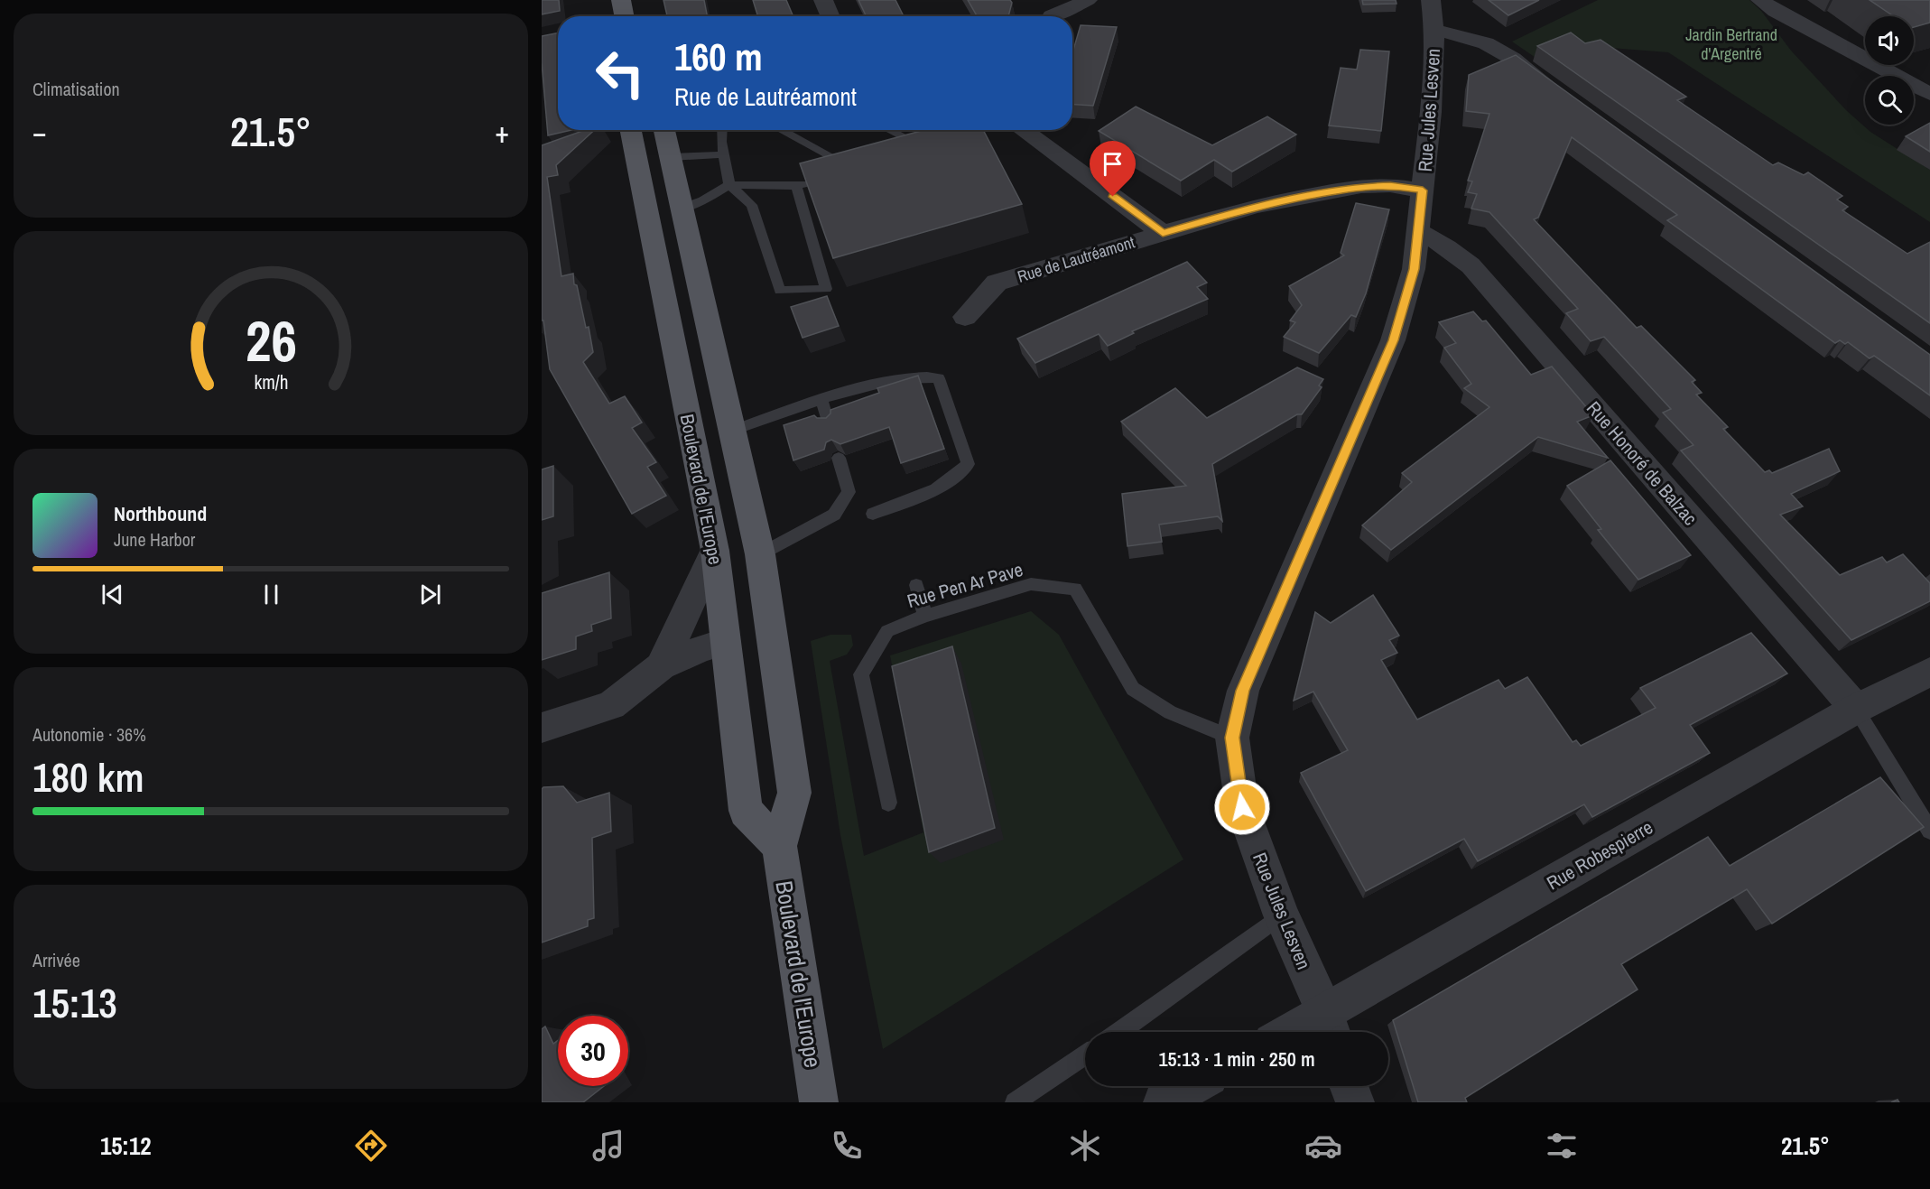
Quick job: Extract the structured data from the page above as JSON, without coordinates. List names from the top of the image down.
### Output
{
  "streets": {
    "main road": ["Boulevard de l'Europe"],
    "street": [
      "Rue Jules Lesven",
      "Rue de Lautréamont",
      "Rue Honoré de Balzac",
      "Rue Robespierre"
    ],
    "lane": ["Rue Pen Ar Pave"]
  },
  "crossings": [
    ["Rue Jules Lesven", "Rue de Lautréamont"],
    ["Rue Jules Lesven", "Rue Honoré de Balzac"],
    ["Rue Jules Lesven", "Rue Pen Ar Pave"],
    ["Rue Jules Lesven", "Rue Robespierre"],
    ["Rue Honoré de Balzac", "Rue Robespierre"]
  ],
  "parks": ["Jardin Bertrand d'Argentré"],
  "page": {
    "tile": [
      "Climatisation",
      ["Autonomie · 36%", "180 km"],
      ["Arrivée", "15:13"]
    ],
    "turn": ["160 m", "Rue de Lautréamont"],
    "heat": ["−", "21.5°", "+"],
    "song": ["Northbound", "June Harbor"],
    "limit": "30",
    "trip": "15:13 · 1 min · 250 m",
    "tabs": ["15:12", "21.5°"],
    "gauge": ["26", "km/h"]
  }
}
